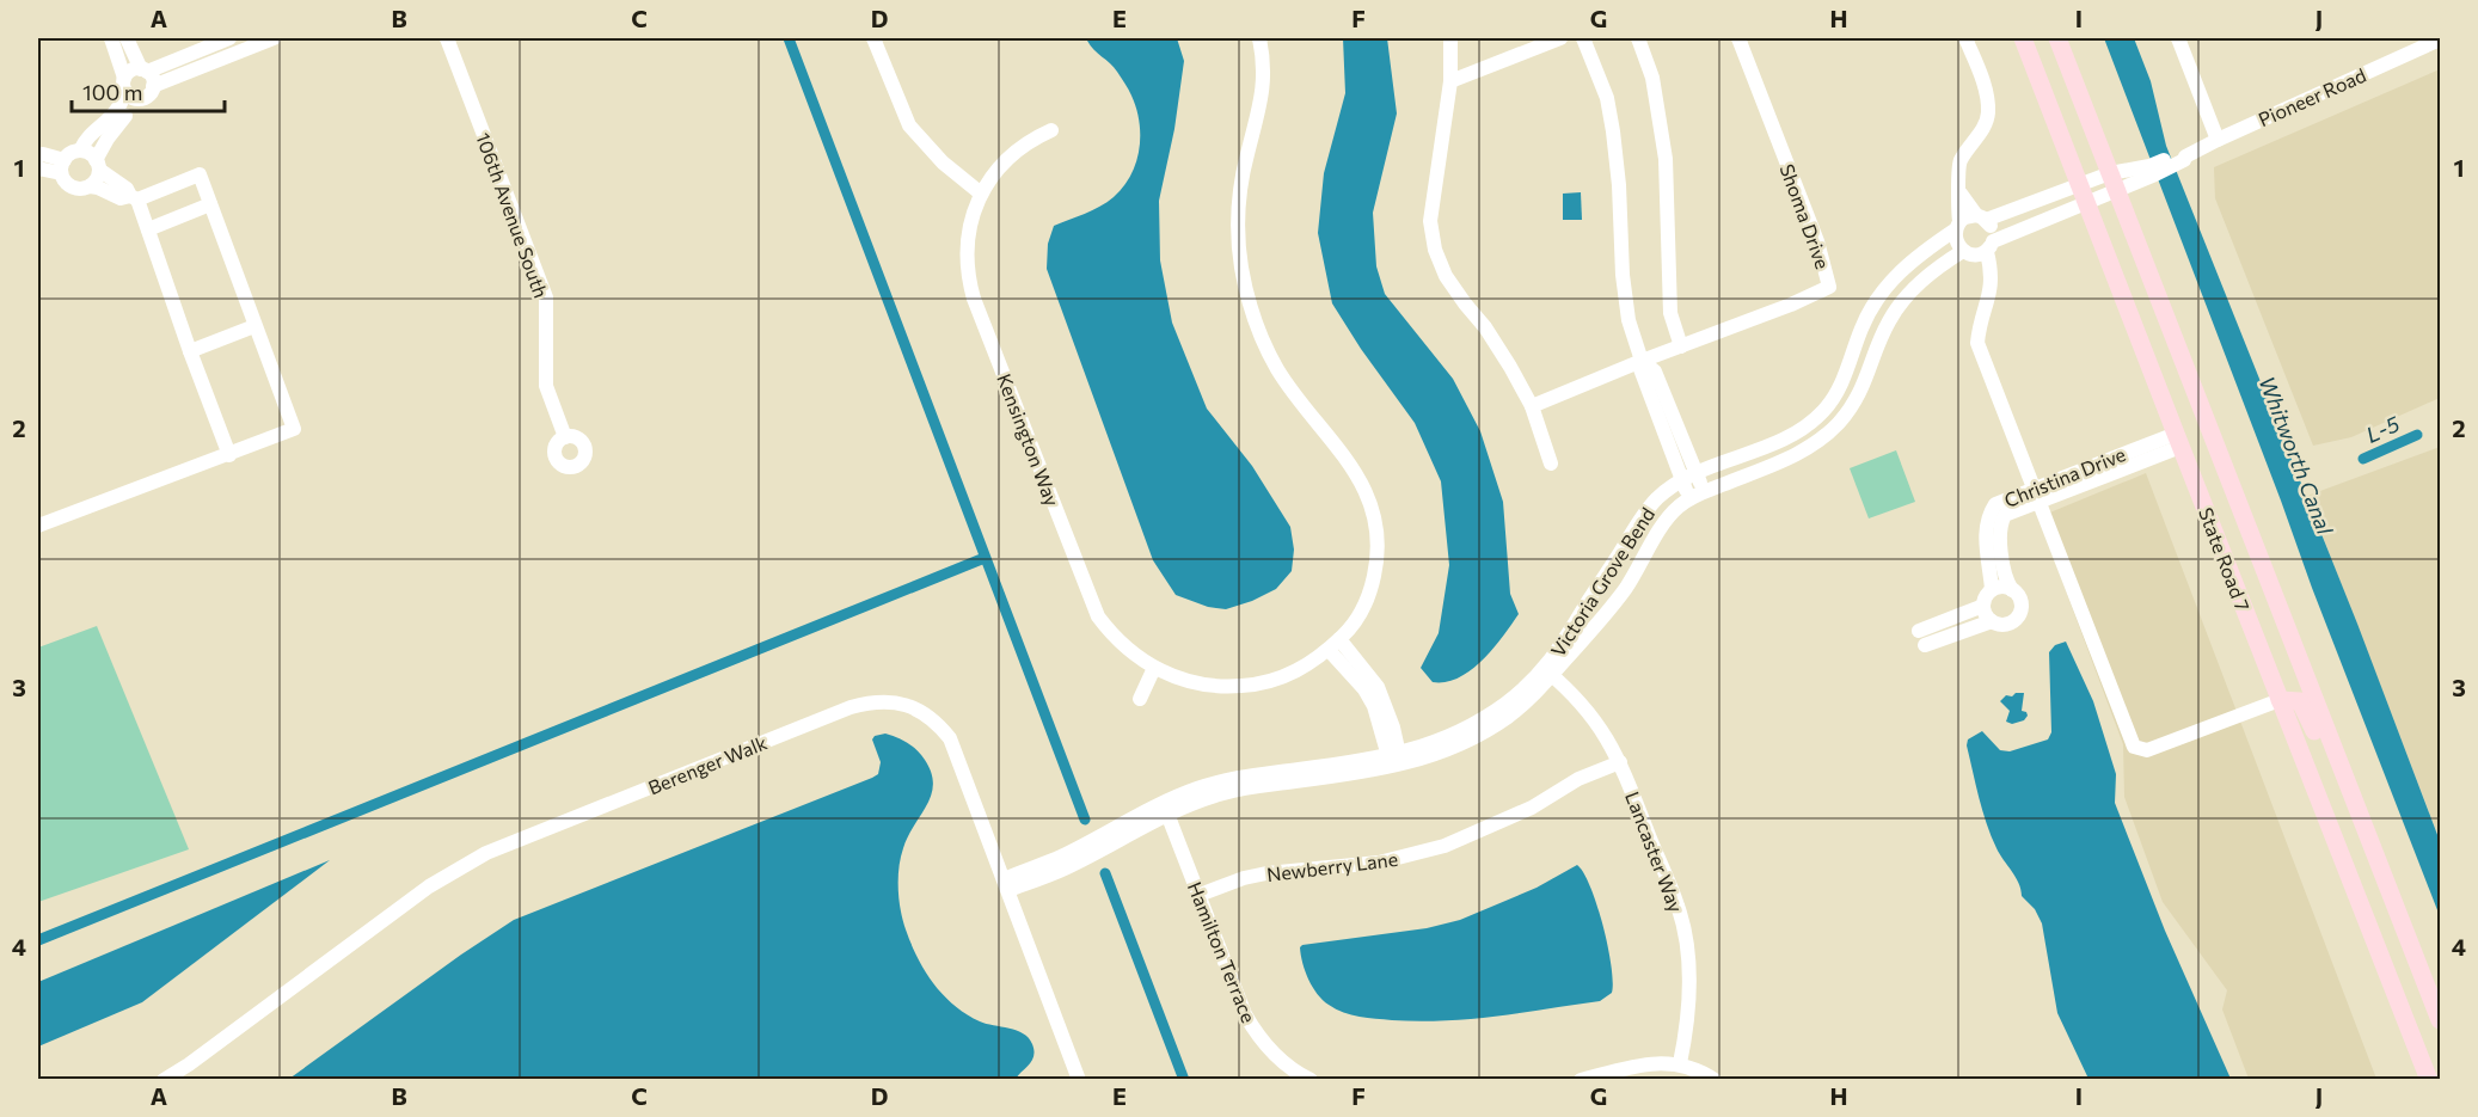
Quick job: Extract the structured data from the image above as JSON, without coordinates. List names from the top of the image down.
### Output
{
  "streets": {
    "main road": ["State Road 7"],
    "street": [
      "Pioneer Road",
      "106th Avenue South",
      "Shoma Drive",
      "Kensington Way",
      "Christina Drive",
      "Victoria Grove Bend",
      "Berenger Walk",
      "Lancaster Way",
      "Newberry Lane",
      "Hamilton Terrace"
    ]
  },
  "crossings": [
    ["Pioneer Road", "State Road 7"],
    ["Pioneer Road", "Victoria Grove Bend"],
    ["Christina Drive", "State Road 7"],
    ["State Road 7", "Victoria Grove Bend"],
    ["Victoria Grove Bend", "Berenger Walk"],
    ["Victoria Grove Bend", "Lancaster Way"],
    ["Victoria Grove Bend", "Hamilton Terrace"],
    ["Lancaster Way", "Newberry Lane"],
    ["Newberry Lane", "Hamilton Terrace"]
  ],
  "water": ["L-5", "Whitworth Canal"],
  "scale_bar": "100 m",
  "grid": {
    "columns": [
      "A",
      "B",
      "C",
      "D",
      "E",
      "F",
      "G",
      "H",
      "I",
      "J"
    ],
    "rows": [
      "1",
      "2",
      "3",
      "4"
    ]
  }
}
